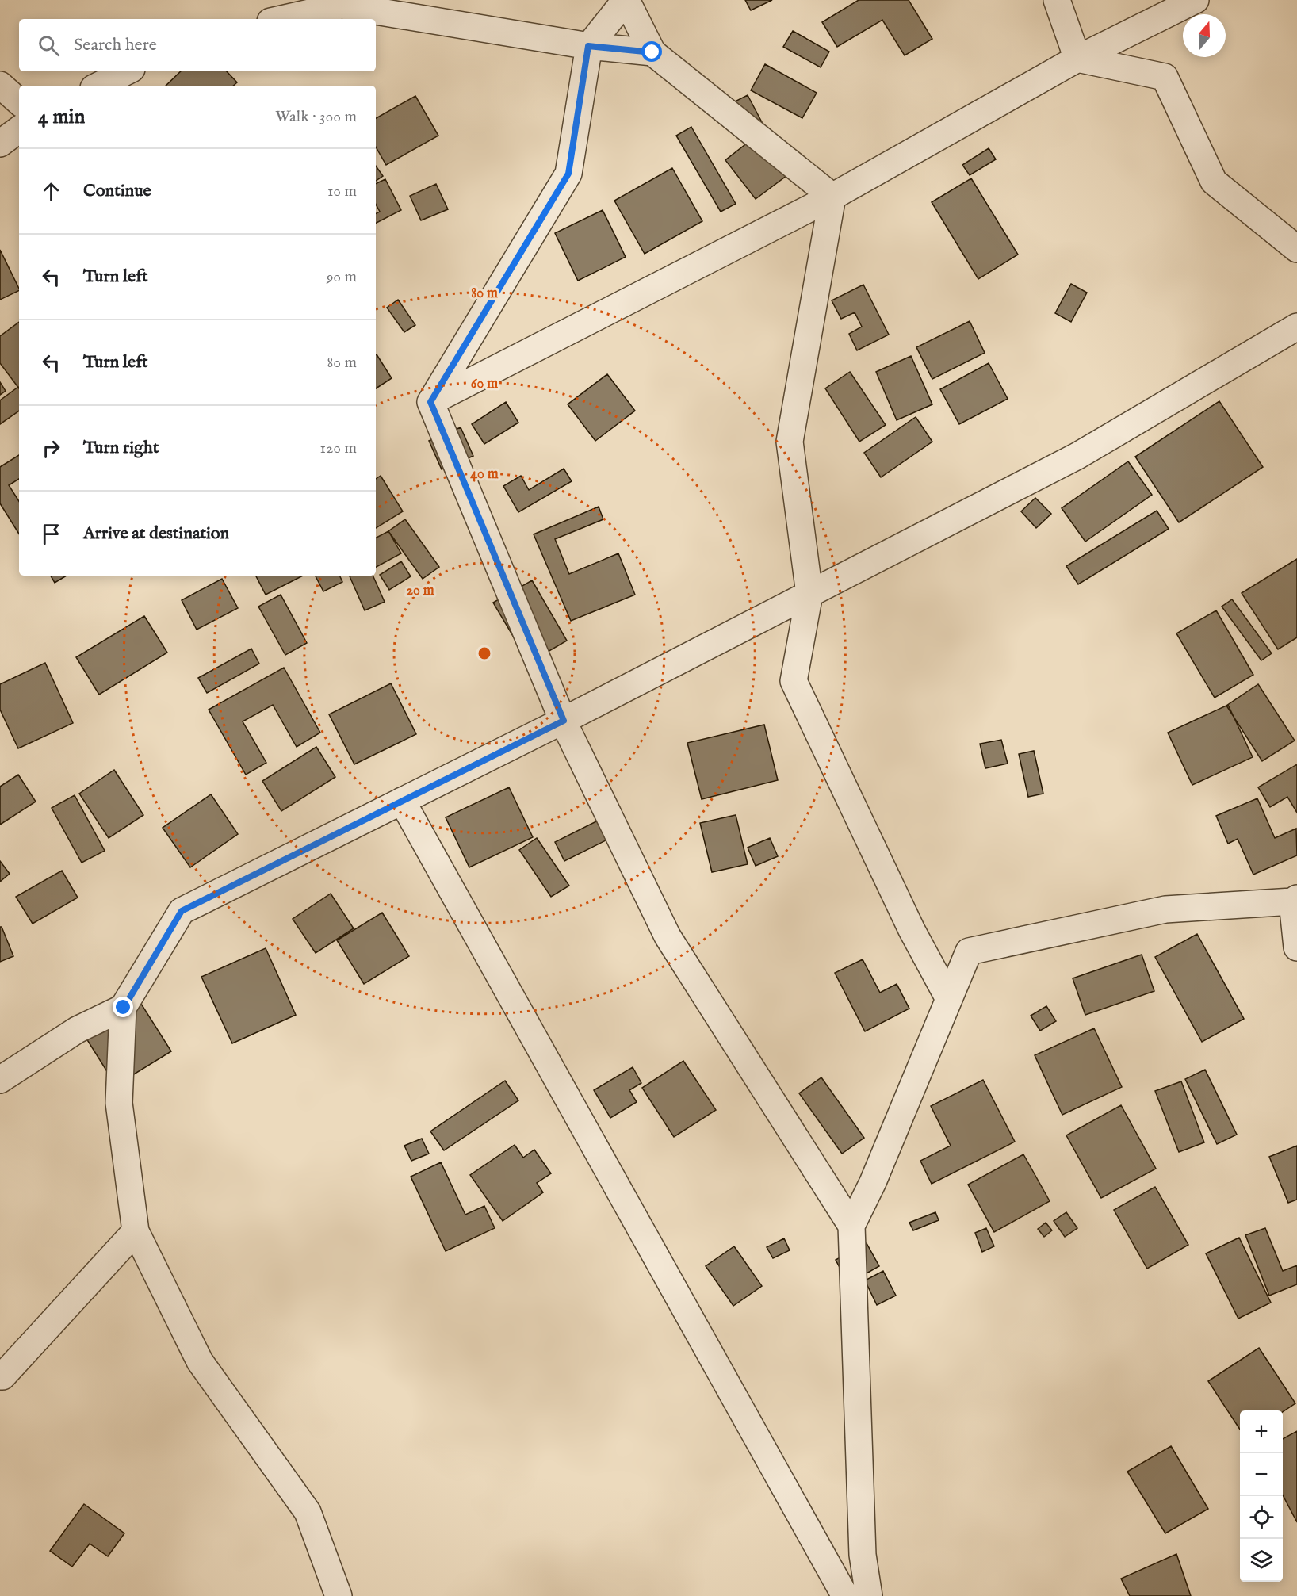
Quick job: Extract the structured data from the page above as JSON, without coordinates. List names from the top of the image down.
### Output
{
  "north": "top",
  "page": {
    "search": "Search here",
    "heading": ["4 min", "Walk · 300 m"],
    "list": [
      ["Continue", "10 m"],
      ["Turn left", "90 m"],
      ["Turn left", "80 m"],
      ["Turn right", "120 m"],
      "Arrive at destination"
    ],
    "map_buttons": ["+", "−"]
  },
  "rings": [
    "80 m",
    "60 m",
    "40 m",
    "20 m"
  ]
}
